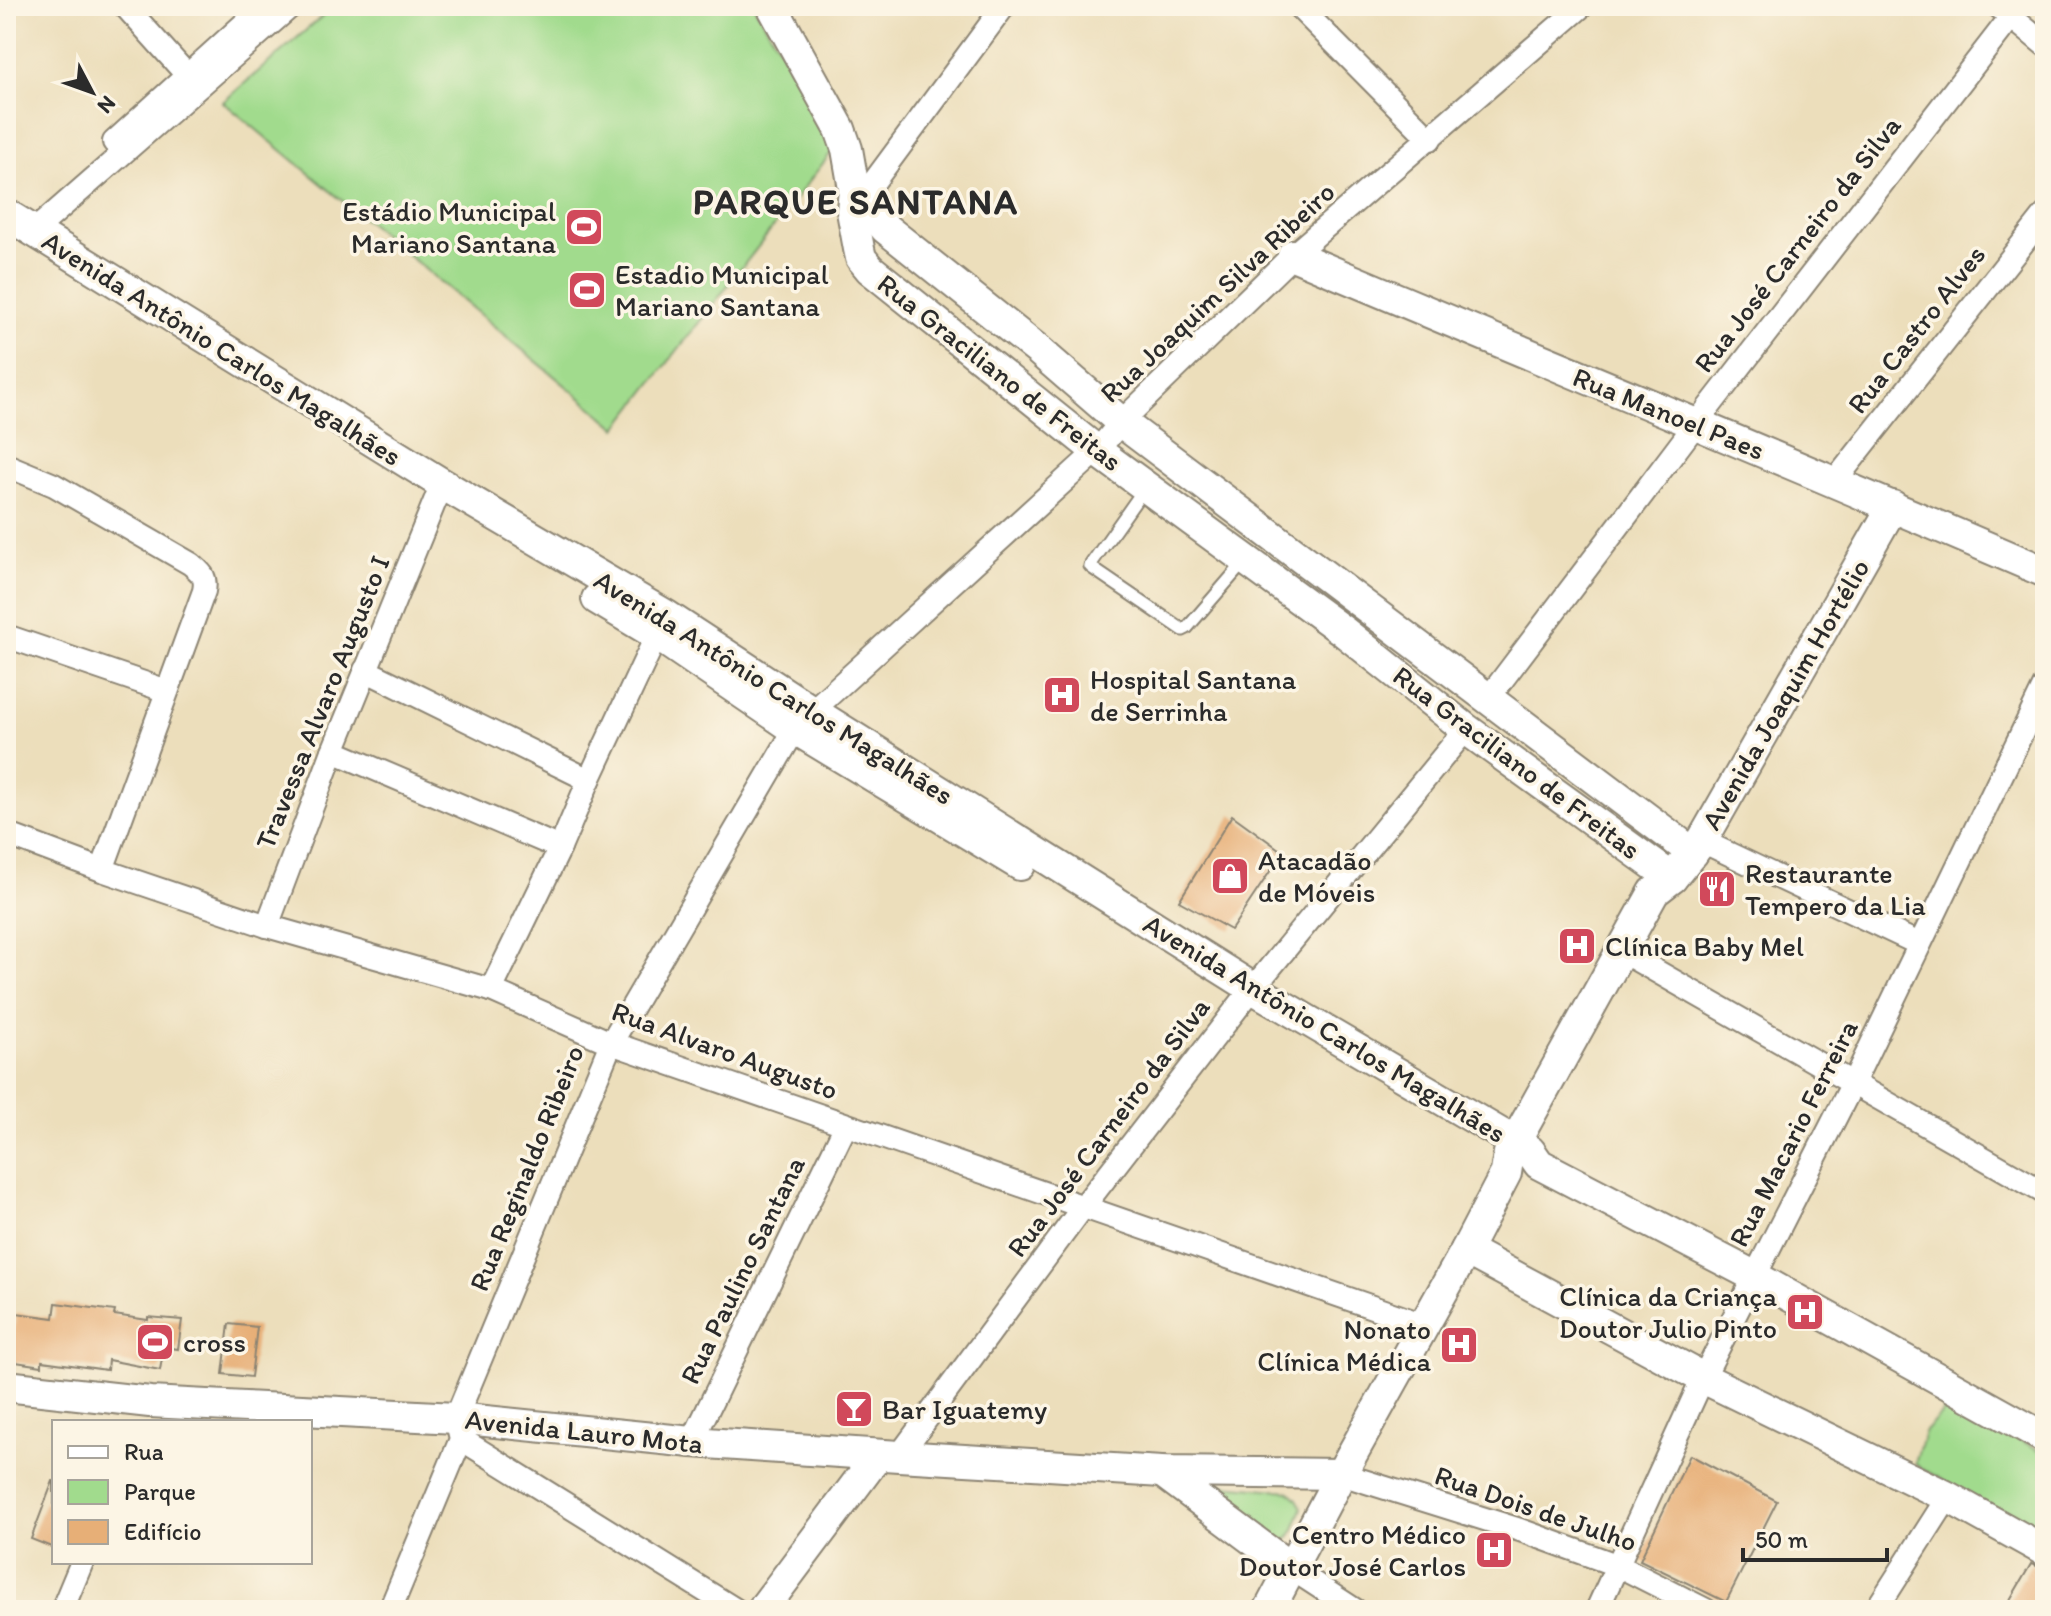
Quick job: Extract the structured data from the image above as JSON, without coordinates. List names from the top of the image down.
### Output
{
  "streets": {
    "street": [
      "Rua José Carneiro da Silva",
      "Rua Joaquim Silva Ribeiro",
      "Rua Castro Alves",
      "Avenida Antônio Carlos Magalhães",
      "Rua Graciliano de Freitas",
      "Rua Manoel Paes",
      "Avenida Joaquim Hortélio",
      "Travessa Alvaro Augusto I",
      "Rua Alvaro Augusto",
      "Rua Macario Ferreira",
      "Rua Reginaldo Ribeiro",
      "Rua Paulino Santana",
      "Avenida Lauro Mota",
      "Rua Dois de Julho"
    ]
  },
  "crossings": [
    ["Rua José Carneiro da Silva", "Avenida Antônio Carlos Magalhães"],
    ["Rua José Carneiro da Silva", "Rua Graciliano de Freitas"],
    ["Rua José Carneiro da Silva", "Rua Manoel Paes"],
    ["Rua José Carneiro da Silva", "Rua Alvaro Augusto"],
    ["Rua José Carneiro da Silva", "Avenida Lauro Mota"],
    ["Rua Joaquim Silva Ribeiro", "Avenida Antônio Carlos Magalhães"],
    ["Rua Joaquim Silva Ribeiro", "Rua Graciliano de Freitas"],
    ["Rua Joaquim Silva Ribeiro", "Rua Manoel Paes"],
    ["Rua Joaquim Silva Ribeiro", "Rua Reginaldo Ribeiro"],
    ["Rua Castro Alves", "Rua Manoel Paes"],
    ["Avenida Antônio Carlos Magalhães", "Avenida Joaquim Hortélio"],
    ["Avenida Antônio Carlos Magalhães", "Travessa Alvaro Augusto I"],
    ["Avenida Antônio Carlos Magalhães", "Rua Macario Ferreira"],
    ["Avenida Antônio Carlos Magalhães", "Rua Reginaldo Ribeiro"],
    ["Rua Graciliano de Freitas", "Avenida Joaquim Hortélio"],
    ["Rua Manoel Paes", "Avenida Joaquim Hortélio"],
    ["Avenida Joaquim Hortélio", "Rua Alvaro Augusto"],
    ["Avenida Joaquim Hortélio", "Avenida Lauro Mota"],
    ["Avenida Joaquim Hortélio", "Rua Dois de Julho"],
    ["Travessa Alvaro Augusto I", "Rua Alvaro Augusto"],
    ["Rua Alvaro Augusto", "Rua Reginaldo Ribeiro"],
    ["Rua Alvaro Augusto", "Rua Paulino Santana"],
    ["Rua Macario Ferreira", "Rua Dois de Julho"],
    ["Rua Reginaldo Ribeiro", "Avenida Lauro Mota"],
    ["Rua Paulino Santana", "Avenida Lauro Mota"],
    ["Avenida Lauro Mota", "Rua Dois de Julho"]
  ],
  "districts": ["PARQUE SANTANA"],
  "places": {
    "sports": ["Estádio Municipal Mariano Santana", "Estadio Municipal Mariano Santana", "cross"],
    "hospital": [
      "Hospital Santana de Serrinha",
      "Clínica Baby Mel",
      "Clínica da Criança Doutor Julio Pinto",
      "Nonato Clínica Médica",
      "Centro Médico Doutor José Carlos"
    ],
    "shop": ["Atacadão de Móveis"],
    "restaurant": ["Restaurante Tempero da Lia"],
    "bar": ["Bar Iguatemy"]
  },
  "legend": ["Rua", "Parque", "Edifício"],
  "scale_bar": "50 m",
  "north": "bottom right"
}
